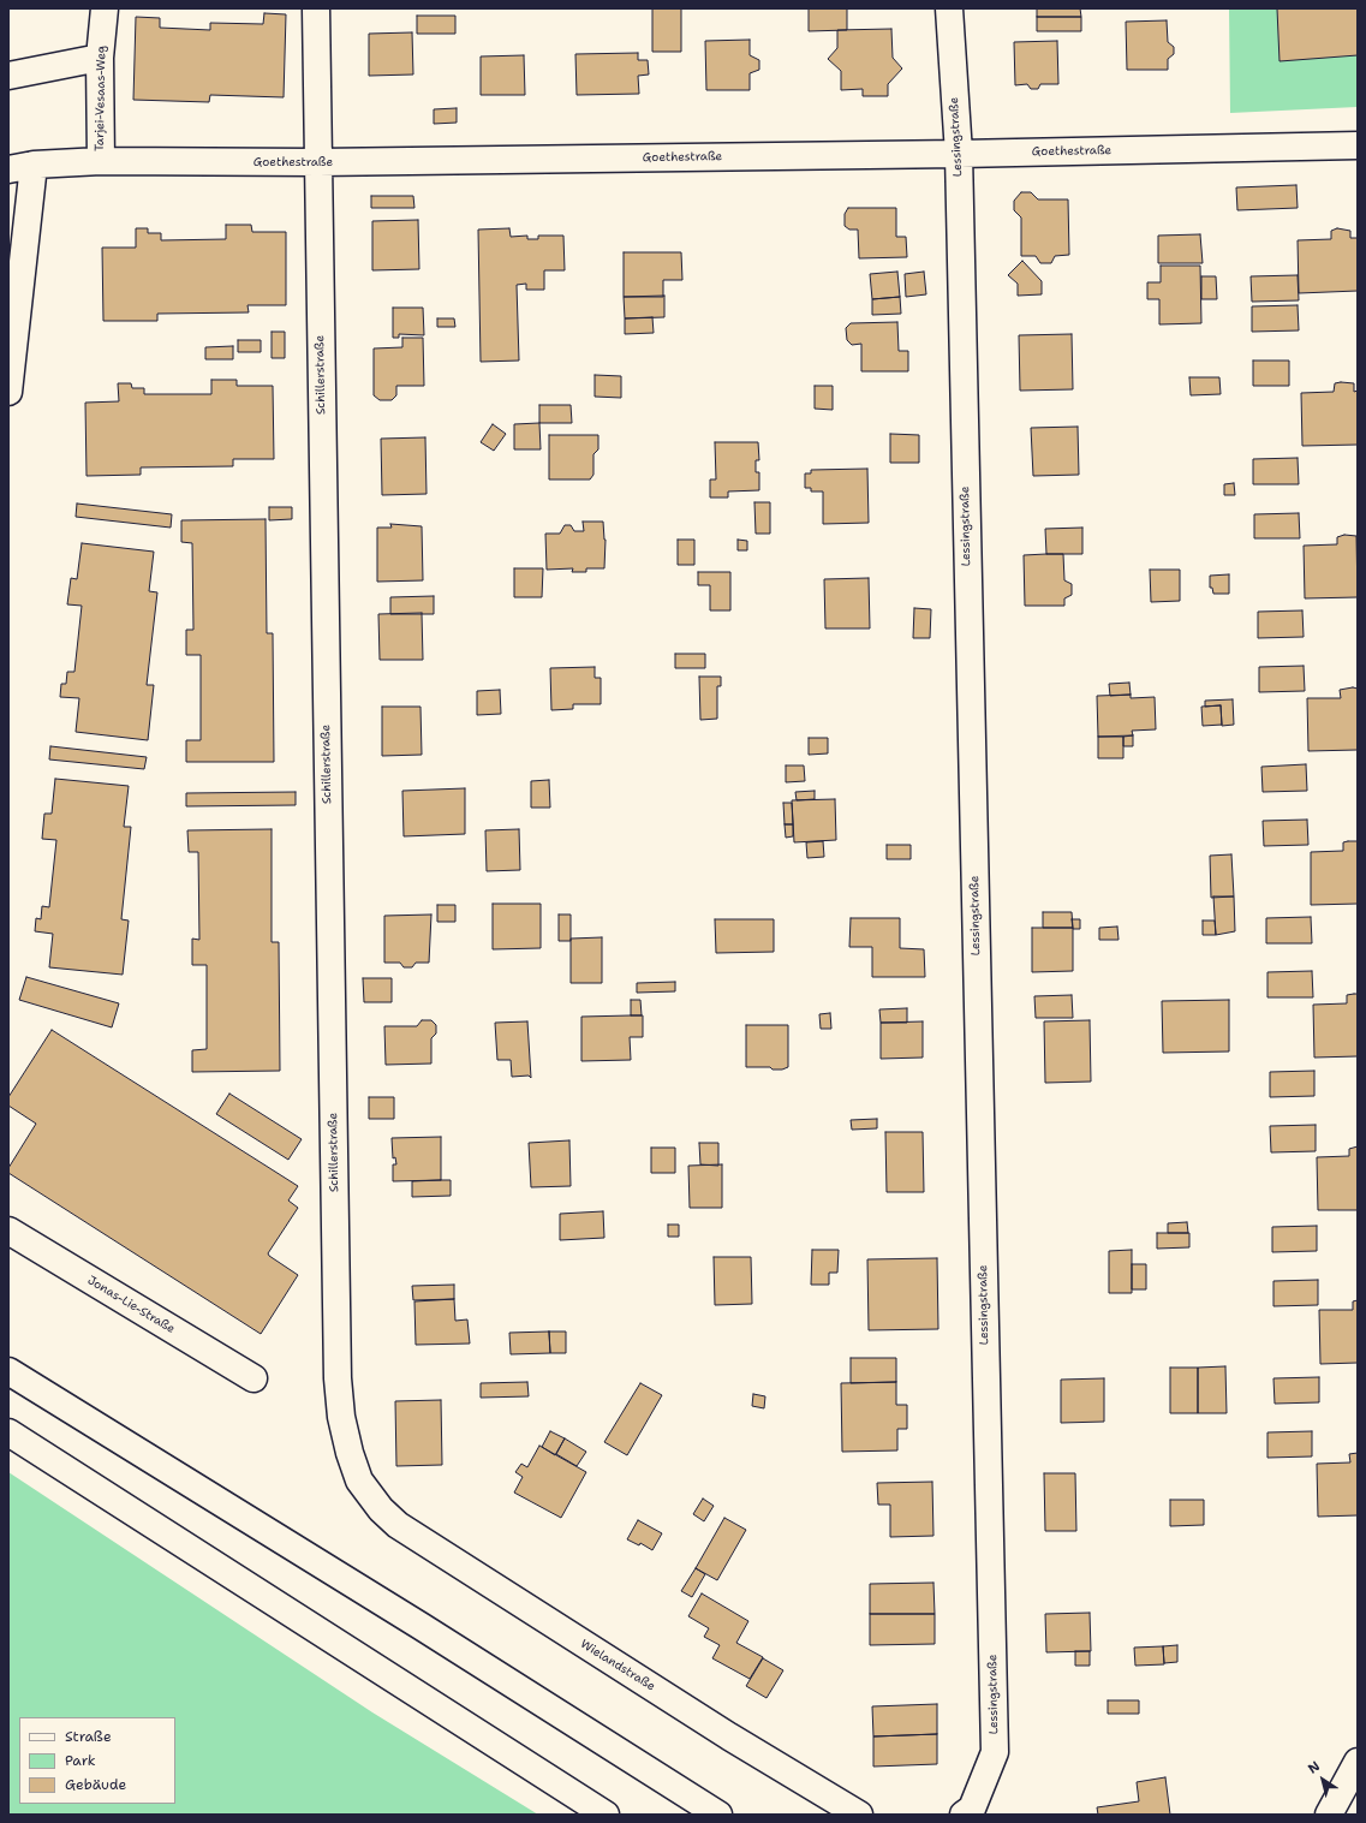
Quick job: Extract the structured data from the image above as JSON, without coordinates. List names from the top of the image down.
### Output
{
  "streets": {
    "main road": [
      "Tarjei-Vesaas-Weg",
      "Lessingstraße",
      "Goethestraße",
      "Schillerstraße",
      "Jonas-Lie-Straße",
      "Wielandstraße"
    ]
  },
  "crossings": [
    ["Tarjei-Vesaas-Weg", "Goethestraße"],
    ["Lessingstraße", "Goethestraße"],
    ["Goethestraße", "Schillerstraße"],
    ["Schillerstraße", "Wielandstraße"]
  ],
  "legend": ["Straße", "Park", "Gebäude"],
  "north": "top left"
}
